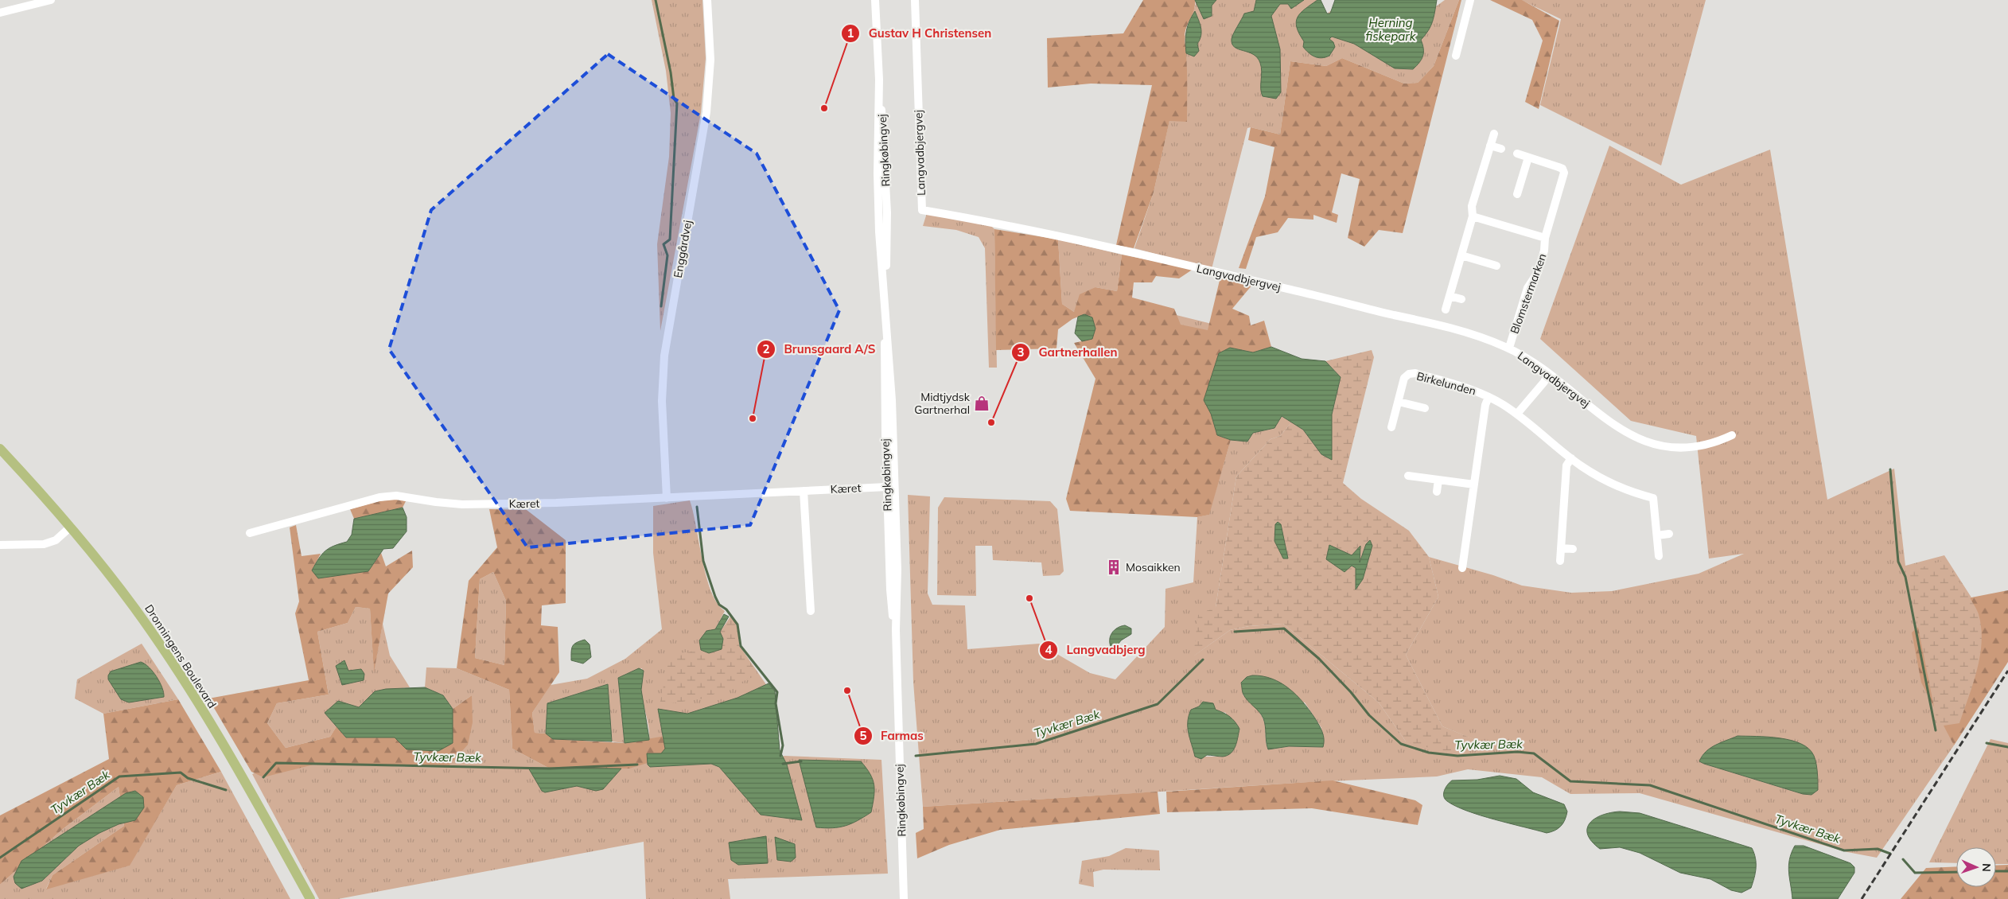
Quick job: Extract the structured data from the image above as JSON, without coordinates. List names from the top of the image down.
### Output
{
  "streets": {
    "main road": ["Dronningens Boulevard"],
    "street": [
      "Ringkøbingvej",
      "Langvadbjergvej",
      "Enggårdvej",
      "Blomstermarken",
      "Birkelunden",
      "Kæret"
    ]
  },
  "crossings": [
    ["Ringkøbingvej", "Kæret"],
    ["Langvadbjergvej", "Blomstermarken"],
    ["Enggårdvej", "Kæret"]
  ],
  "water": ["Herning fiskepark", "Tyvkær Bæk"],
  "places": {
    "other": [
      "Gustav H Christensen",
      "Brunsgaard A/S",
      "Gartnerhallen",
      "Langvadbjerg",
      "Farmas"
    ],
    "shop": ["Midtjydsk Gartnerhal"],
    "building": ["Mosaikken"]
  },
  "north": "right"
}
